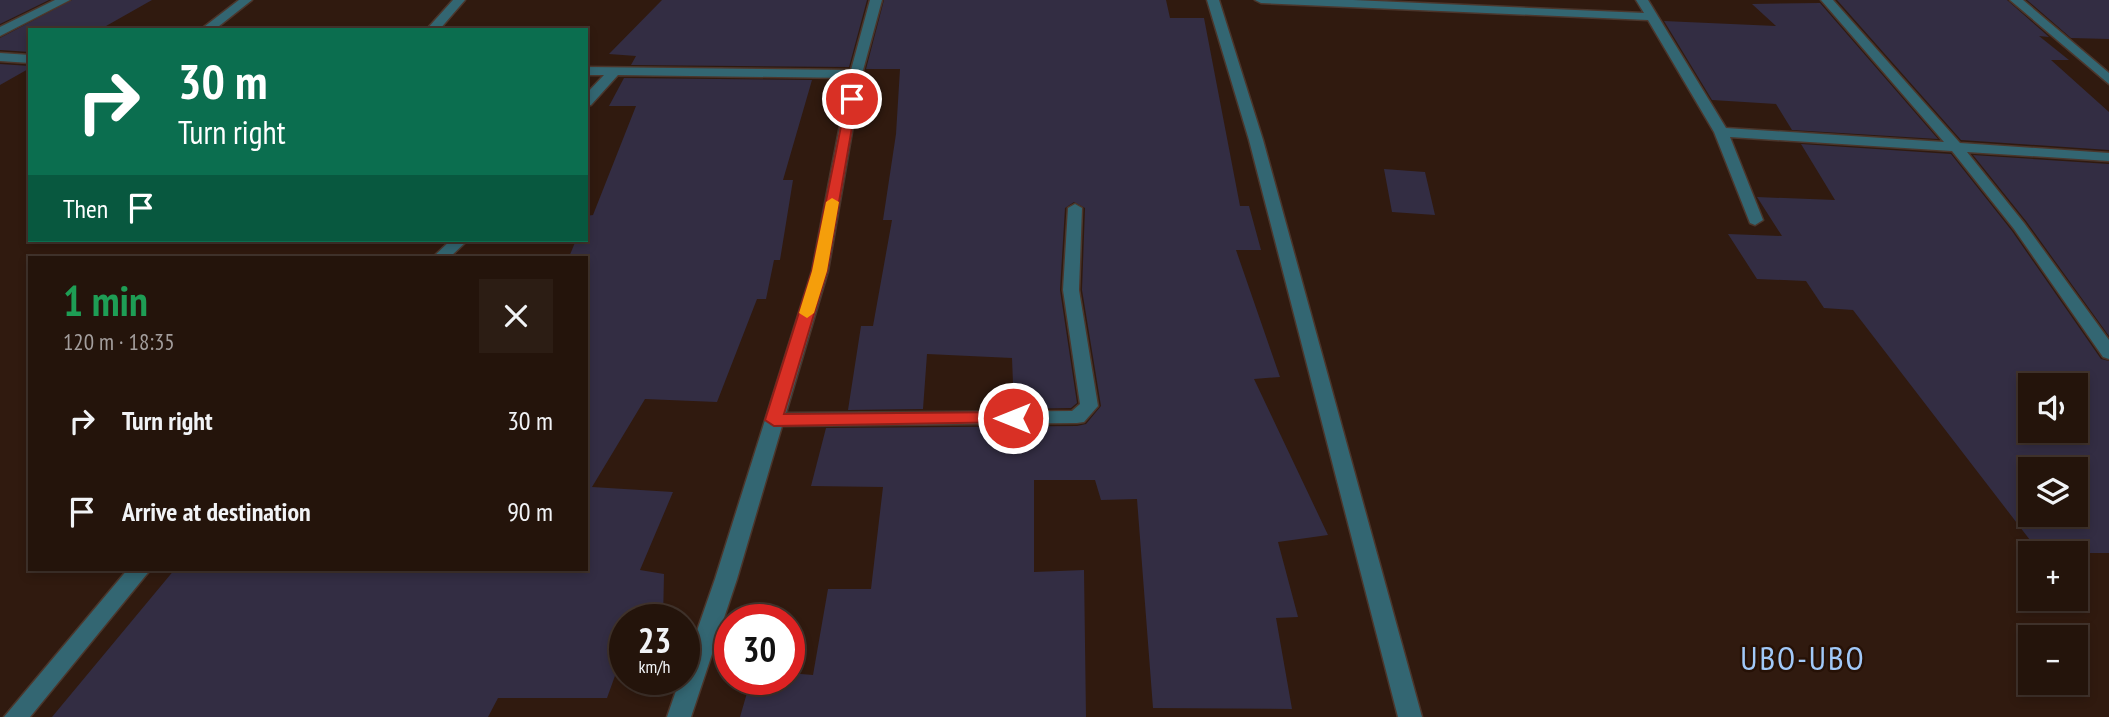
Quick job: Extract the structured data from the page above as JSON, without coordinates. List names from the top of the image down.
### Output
{
  "districts": ["UBO-UBO"],
  "page": {
    "turn": ["30 m", "Turn right"],
    "then": "Then",
    "heading": ["1 min", "120 m · 18:35"],
    "map_buttons": ["+", "−"],
    "list": [
      {
        "name": "Turn right",
        "value": "30 m"
      },
      {
        "name": "Arrive at destination",
        "value": "90 m"
      }
    ],
    "speed": "23 km/h",
    "limit": "30"
  }
}
